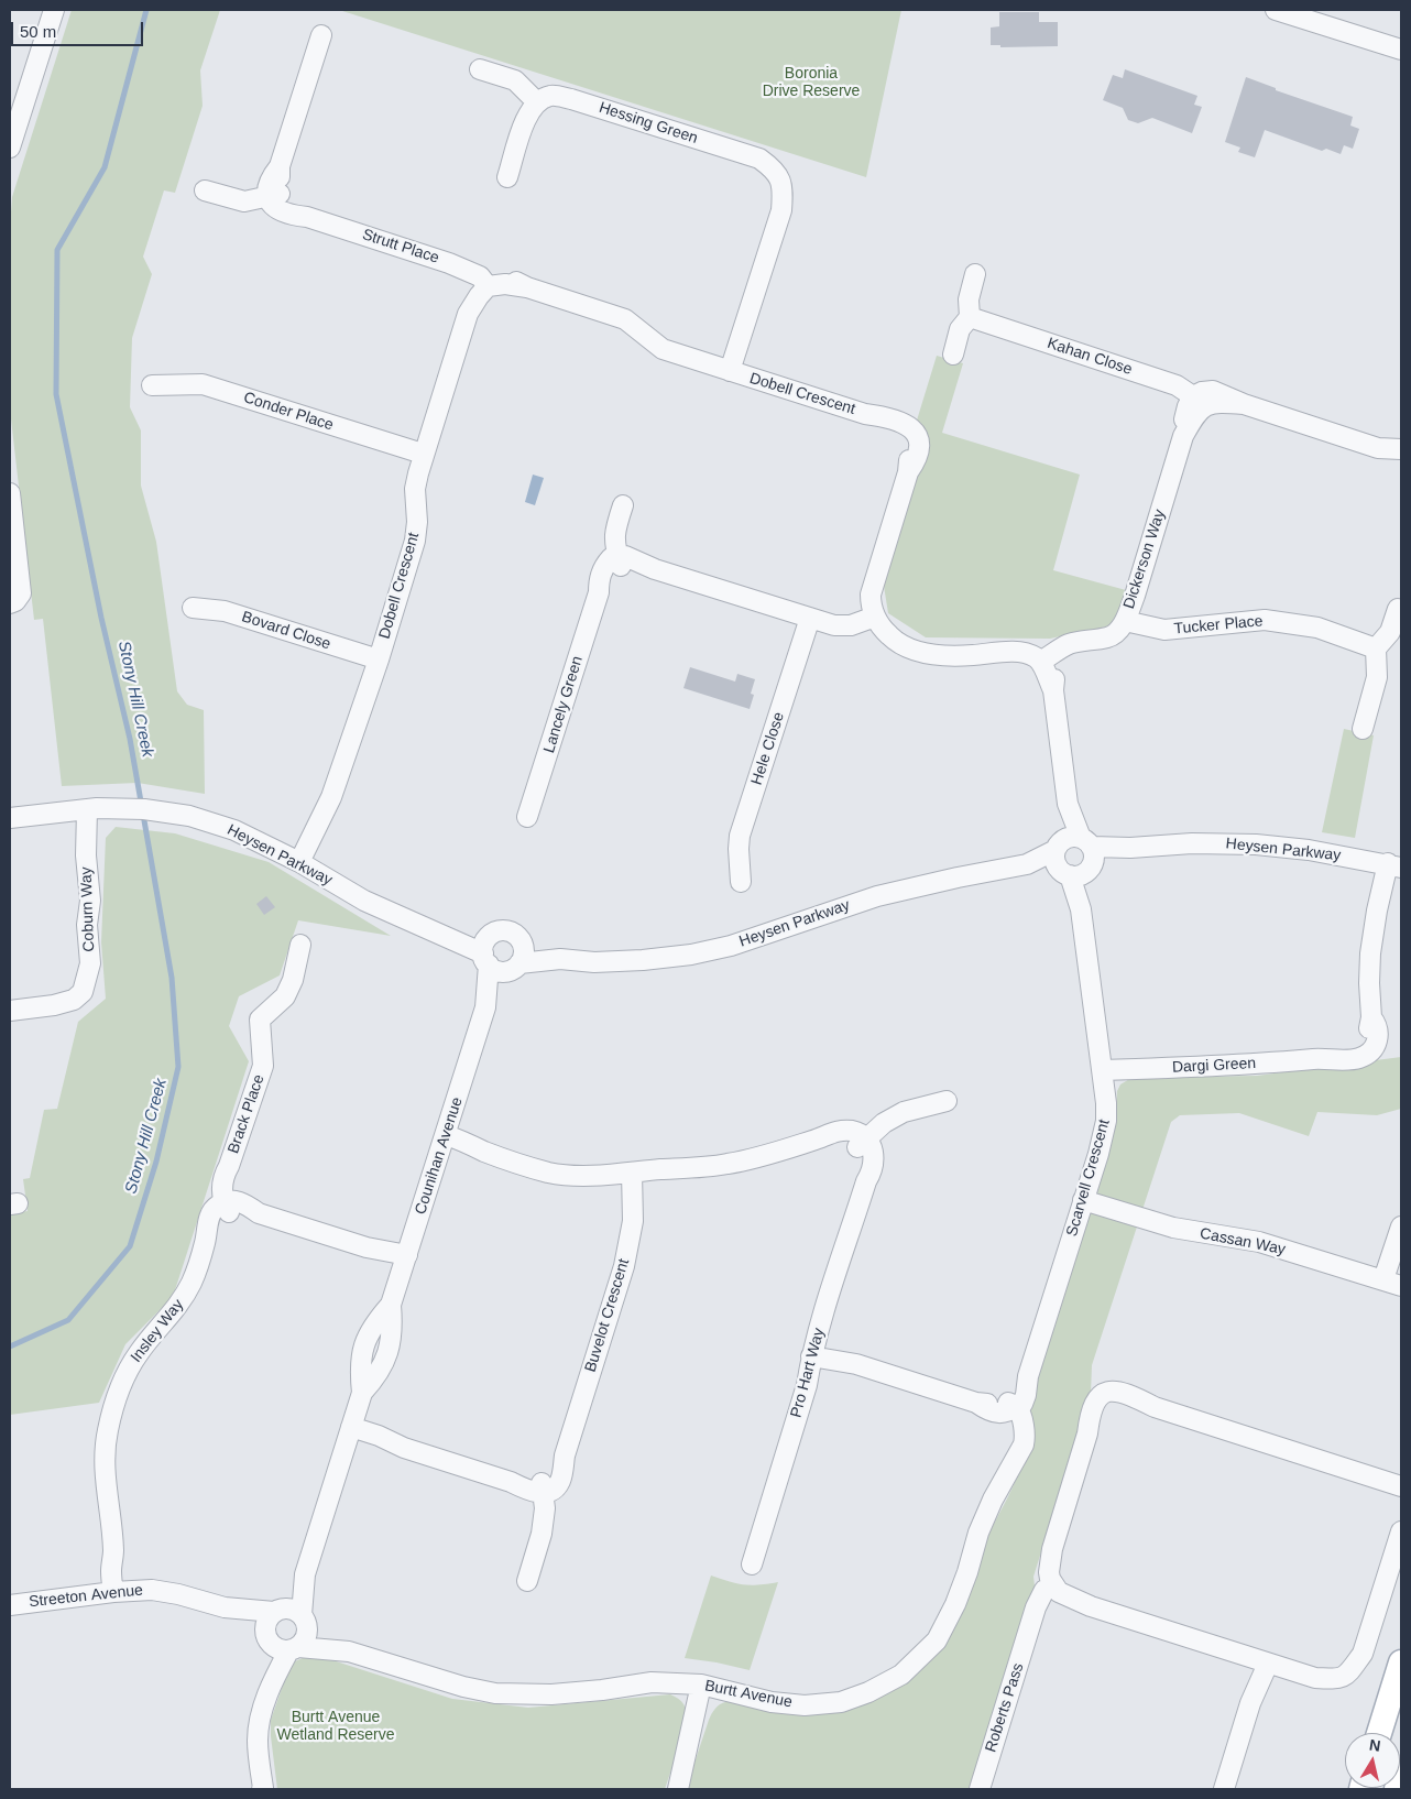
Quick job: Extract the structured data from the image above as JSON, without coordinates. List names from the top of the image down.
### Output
{
  "streets": {
    "street": [
      "Hessing Green",
      "Strutt Place",
      "Kahan Close",
      "Dobell Crescent",
      "Conder Place",
      "Dickerson Way",
      "Tucker Place",
      "Bovard Close",
      "Lancely Green",
      "Hele Close",
      "Heysen Parkway",
      "Coburn Way",
      "Dargi Green",
      "Brack Place",
      "Counihan Avenue",
      "Scarvell Crescent",
      "Cassan Way",
      "Buvelot Crescent",
      "Insley Way",
      "Pro Hart Way",
      "Streeton Avenue",
      "Burtt Avenue",
      "Roberts Pass"
    ]
  },
  "crossings": [
    ["Hessing Green", "Dobell Crescent"],
    ["Strutt Place", "Dobell Crescent"],
    ["Kahan Close", "Dickerson Way"],
    ["Dobell Crescent", "Conder Place"],
    ["Dobell Crescent", "Bovard Close"],
    ["Dobell Crescent", "Heysen Parkway"],
    ["Dickerson Way", "Tucker Place"],
    ["Heysen Parkway", "Coburn Way"],
    ["Heysen Parkway", "Dargi Green"],
    ["Heysen Parkway", "Counihan Avenue"],
    ["Heysen Parkway", "Scarvell Crescent"],
    ["Dargi Green", "Scarvell Crescent"],
    ["Brack Place", "Insley Way"],
    ["Counihan Avenue", "Streeton Avenue"],
    ["Counihan Avenue", "Burtt Avenue"],
    ["Scarvell Crescent", "Cassan Way"],
    ["Scarvell Crescent", "Burtt Avenue"],
    ["Insley Way", "Streeton Avenue"],
    ["Streeton Avenue", "Burtt Avenue"]
  ],
  "water": ["Stony Hill Creek"],
  "parks": ["Boronia Drive Reserve", "Burtt Avenue Wetland Reserve"],
  "scale_bar": "50 m",
  "north": "top"
}
